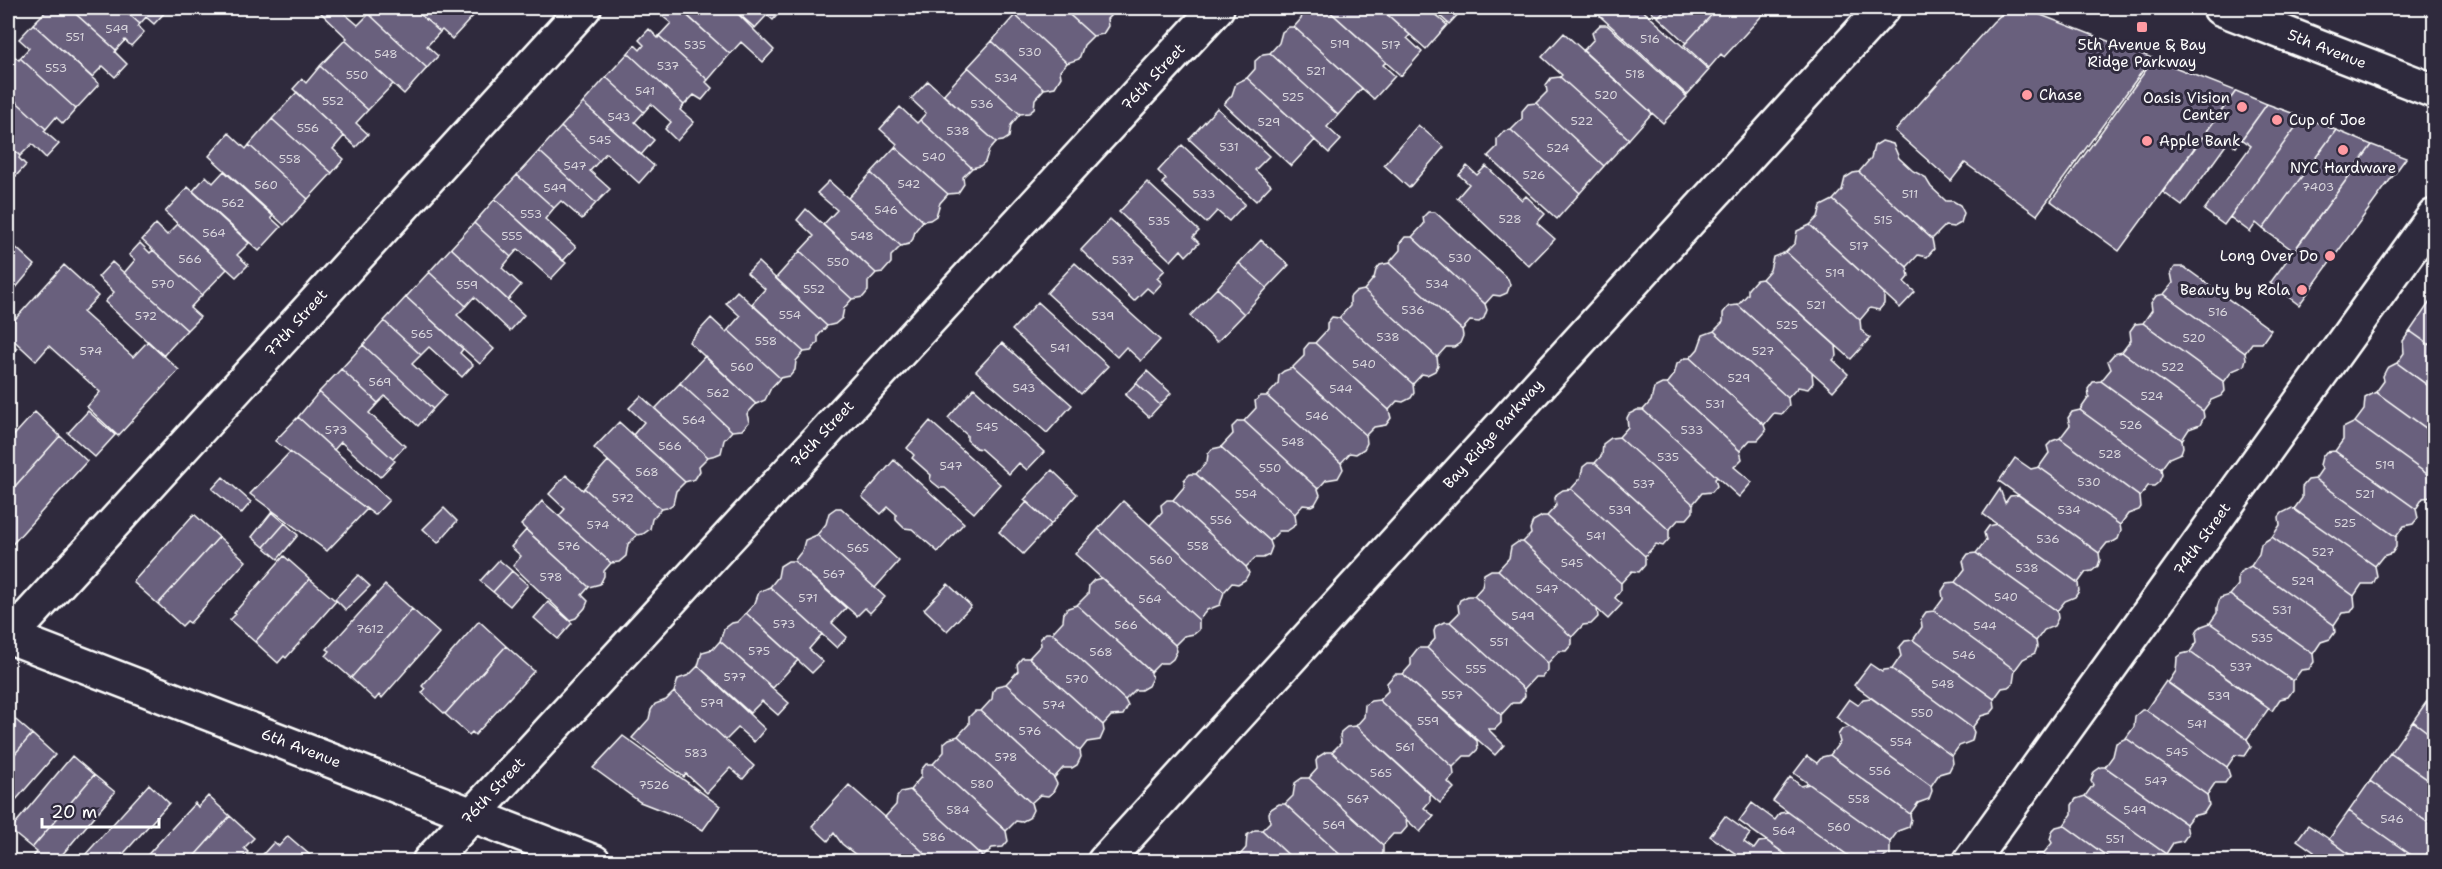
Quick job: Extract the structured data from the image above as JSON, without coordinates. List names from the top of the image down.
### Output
{
  "streets": {
    "street": [
      "5th Avenue",
      "76th Street",
      "77th Street",
      "Bay Ridge Parkway",
      "74th Street",
      "6th Avenue"
    ]
  },
  "crossings": [
    ["76th Street", "6th Avenue"],
    ["77th Street", "6th Avenue"]
  ],
  "places": {
    "transit": ["5th Avenue & Bay Ridge Parkway"],
    "other": [
      "Chase",
      "Oasis Vision Center",
      "Cup of Joe",
      "Apple Bank",
      "NYC Hardware",
      "Long Over Do",
      "Beauty by Rola"
    ]
  },
  "house_numbers": [
    "549",
    "551",
    "516",
    "519",
    "535",
    "517",
    "530",
    "548",
    "537",
    "553",
    "521",
    "518",
    "550",
    "534",
    "541",
    "520",
    "525",
    "552",
    "536",
    "543",
    "522",
    "529",
    "556",
    "538",
    "545",
    "531",
    "524",
    "540",
    "558",
    "547",
    "526",
    "542",
    "560",
    "7403",
    "549",
    "533",
    "511",
    "562",
    "546",
    "553",
    "528",
    "515",
    "535",
    "564",
    "555",
    "548",
    "517",
    "530",
    "566",
    "537",
    "550",
    "519",
    "570",
    "534",
    "559",
    "552",
    "521",
    "536",
    "516",
    "554",
    "572",
    "539",
    "525",
    "565",
    "538",
    "520",
    "558",
    "541",
    "574",
    "527",
    "540",
    "560",
    "522",
    "529",
    "569",
    "543",
    "544",
    "562",
    "524",
    "531",
    "546",
    "564",
    "526",
    "545",
    "573",
    "533",
    "548",
    "566",
    "528",
    "535",
    "519",
    "547",
    "550",
    "568",
    "530",
    "537",
    "554",
    "521",
    "572",
    "539",
    "534",
    "556",
    "525",
    "574",
    "541",
    "536",
    "576",
    "558",
    "565",
    "527",
    "560",
    "545",
    "538",
    "567",
    "578",
    "529",
    "547",
    "540",
    "571",
    "564",
    "531",
    "549",
    "573",
    "566",
    "544",
    "7612",
    "535",
    "551",
    "575",
    "568",
    "546",
    "537",
    "555",
    "577",
    "570",
    "548",
    "557",
    "539",
    "579",
    "574",
    "550",
    "559",
    "541",
    "576",
    "554",
    "561",
    "545",
    "583",
    "578",
    "556",
    "565",
    "547",
    "580",
    "7526",
    "567",
    "558",
    "584",
    "549",
    "546",
    "569",
    "560",
    "564",
    "586",
    "551"
  ],
  "scale_bar": "20 m"
}
